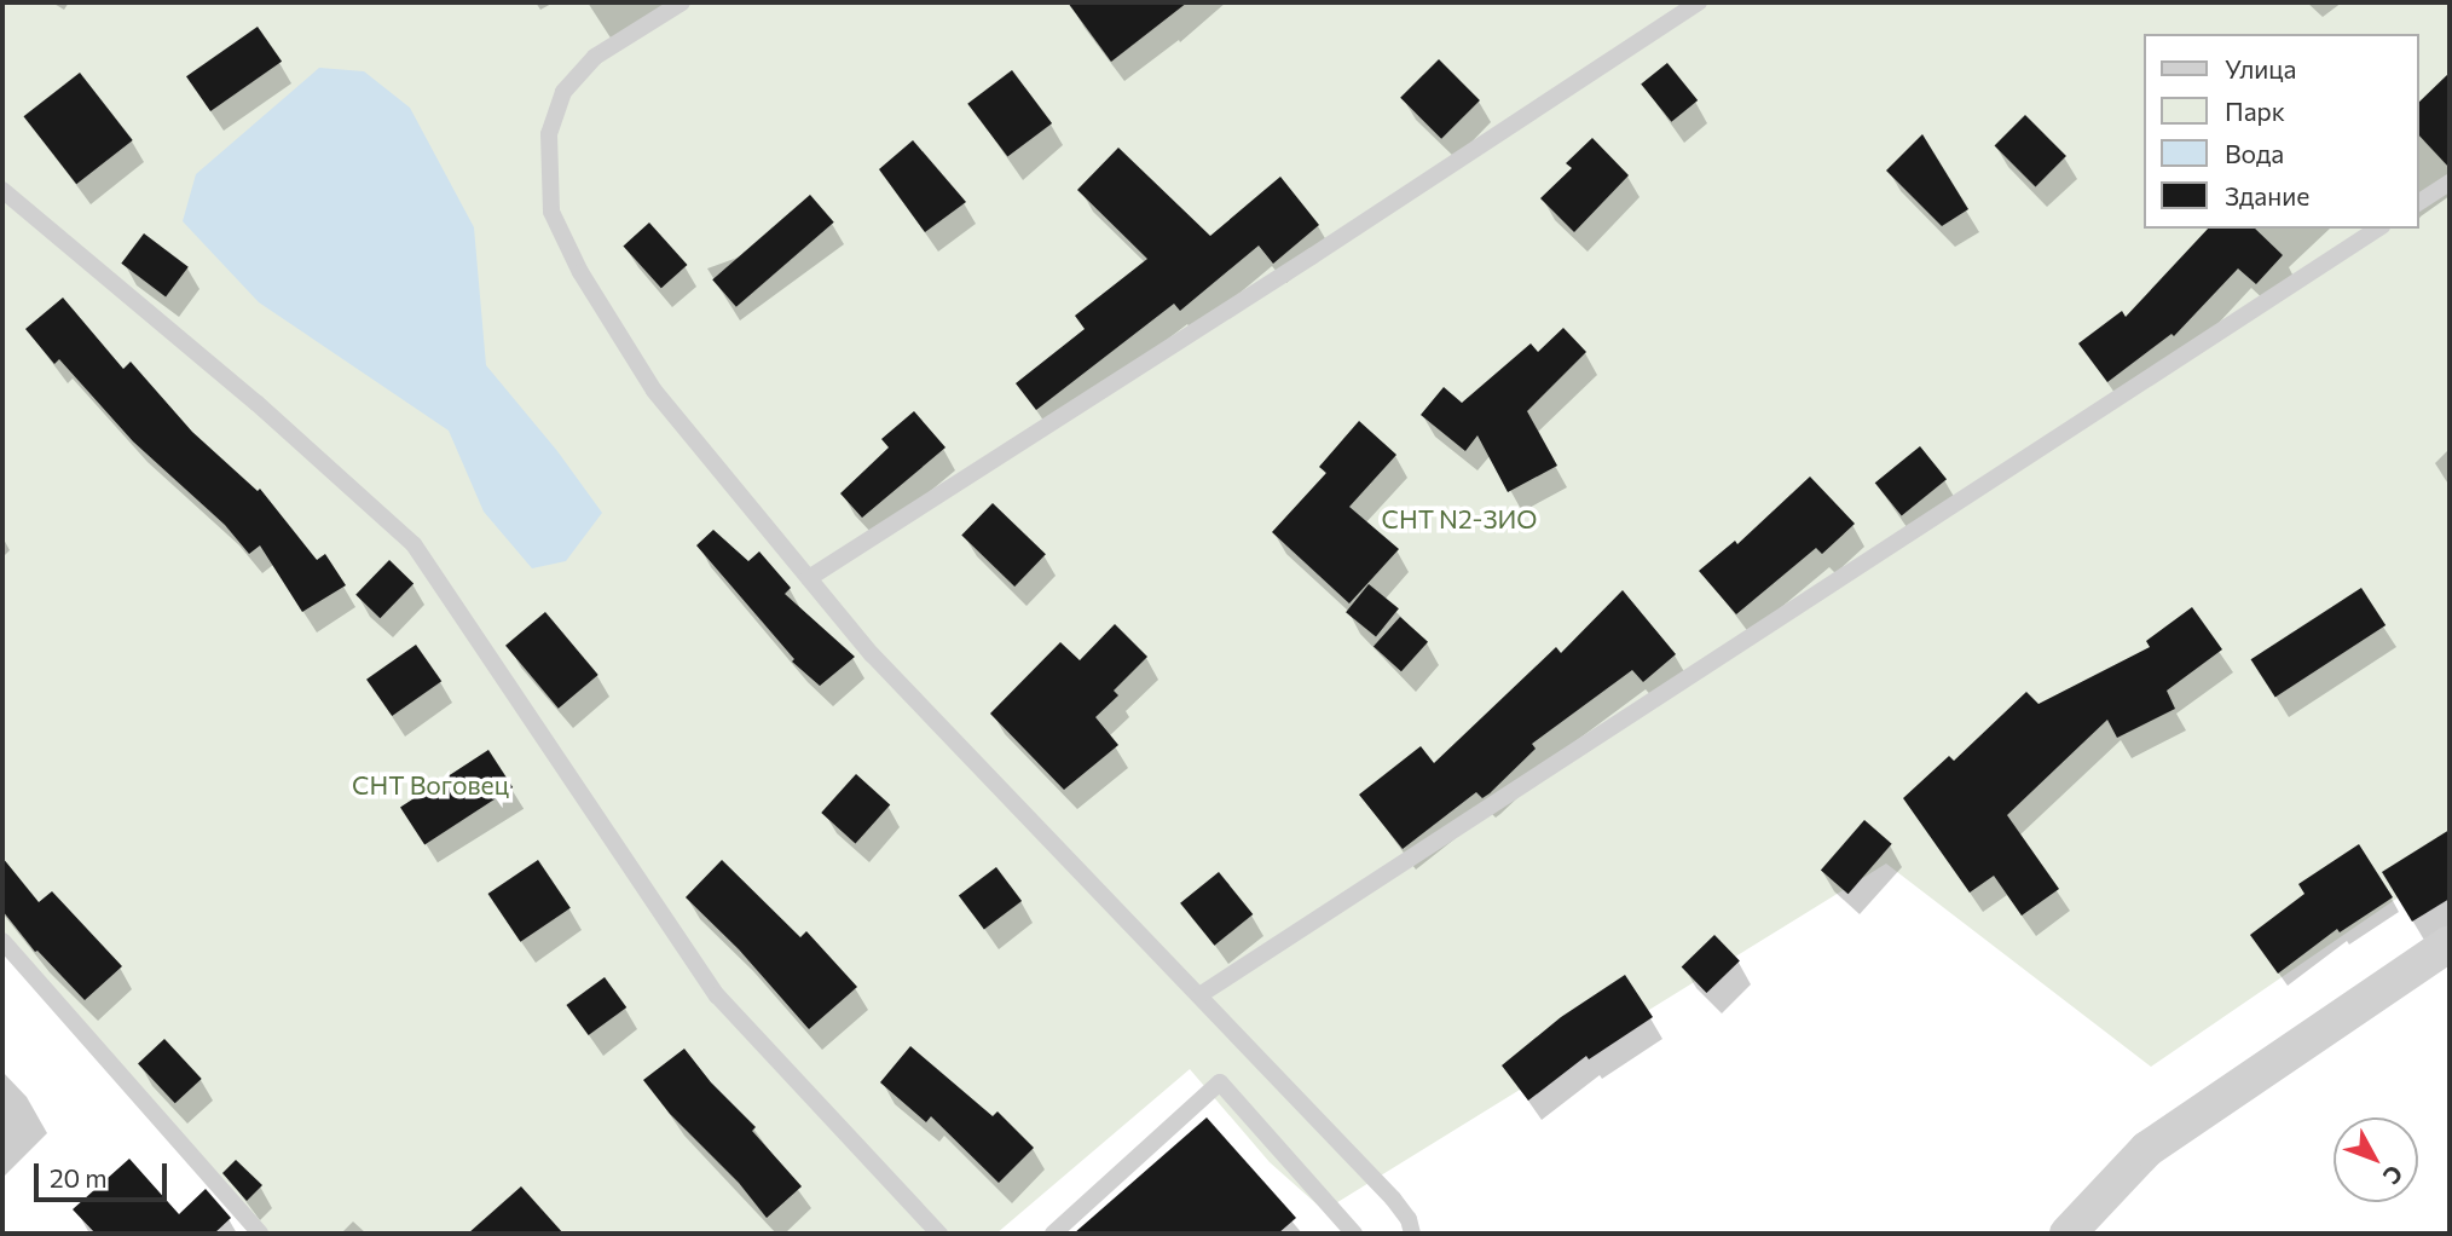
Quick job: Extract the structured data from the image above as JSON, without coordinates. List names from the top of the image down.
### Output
{
  "parks": ["СНТ N2-ЗИО", "СНТ Воговец"],
  "legend": [
    "Улица",
    "Парк",
    "Вода",
    "Здание"
  ],
  "scale_bar": "20 m",
  "north": "bottom right"
}
